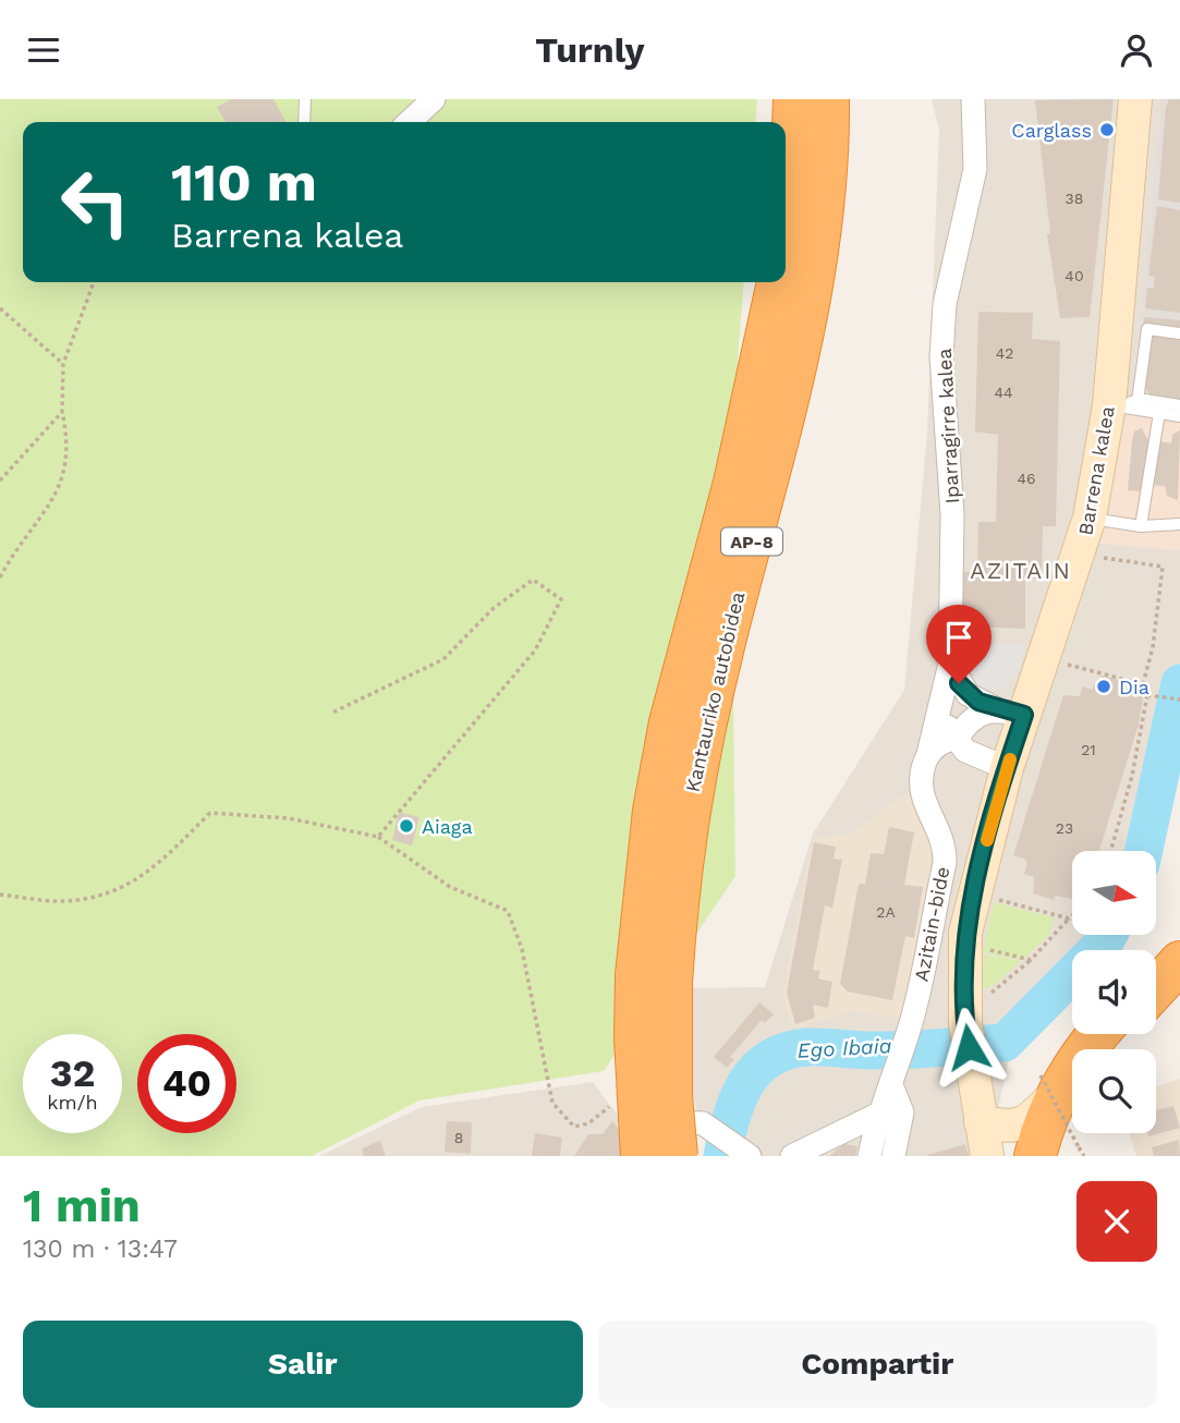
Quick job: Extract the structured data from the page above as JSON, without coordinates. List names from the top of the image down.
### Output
{
  "streets": {
    "highway": ["AP-8", "Kantauriko autobidea"],
    "street": ["Iparragirre kalea", "Barrena kalea", "Azitain-bide"]
  },
  "crossings": [
    ["Iparragirre kalea", "Azitain-bide"]
  ],
  "districts": ["AZITAIN"],
  "water": ["Ego Ibaia"],
  "places": ["Carglass", "Dia", "Aiaga"],
  "house_numbers": [
    "38",
    "40",
    "42",
    "44",
    "46",
    "21",
    "23",
    "2A",
    "8"
  ],
  "north": "right",
  "page": {
    "header": "Turnly",
    "turn": ["110 m", "Barrena kalea"],
    "speed": "32 km/h",
    "limit": "40",
    "heading": ["1 min", "130 m · 13:47"],
    "buttons": ["Salir", "Compartir"]
  }
}
